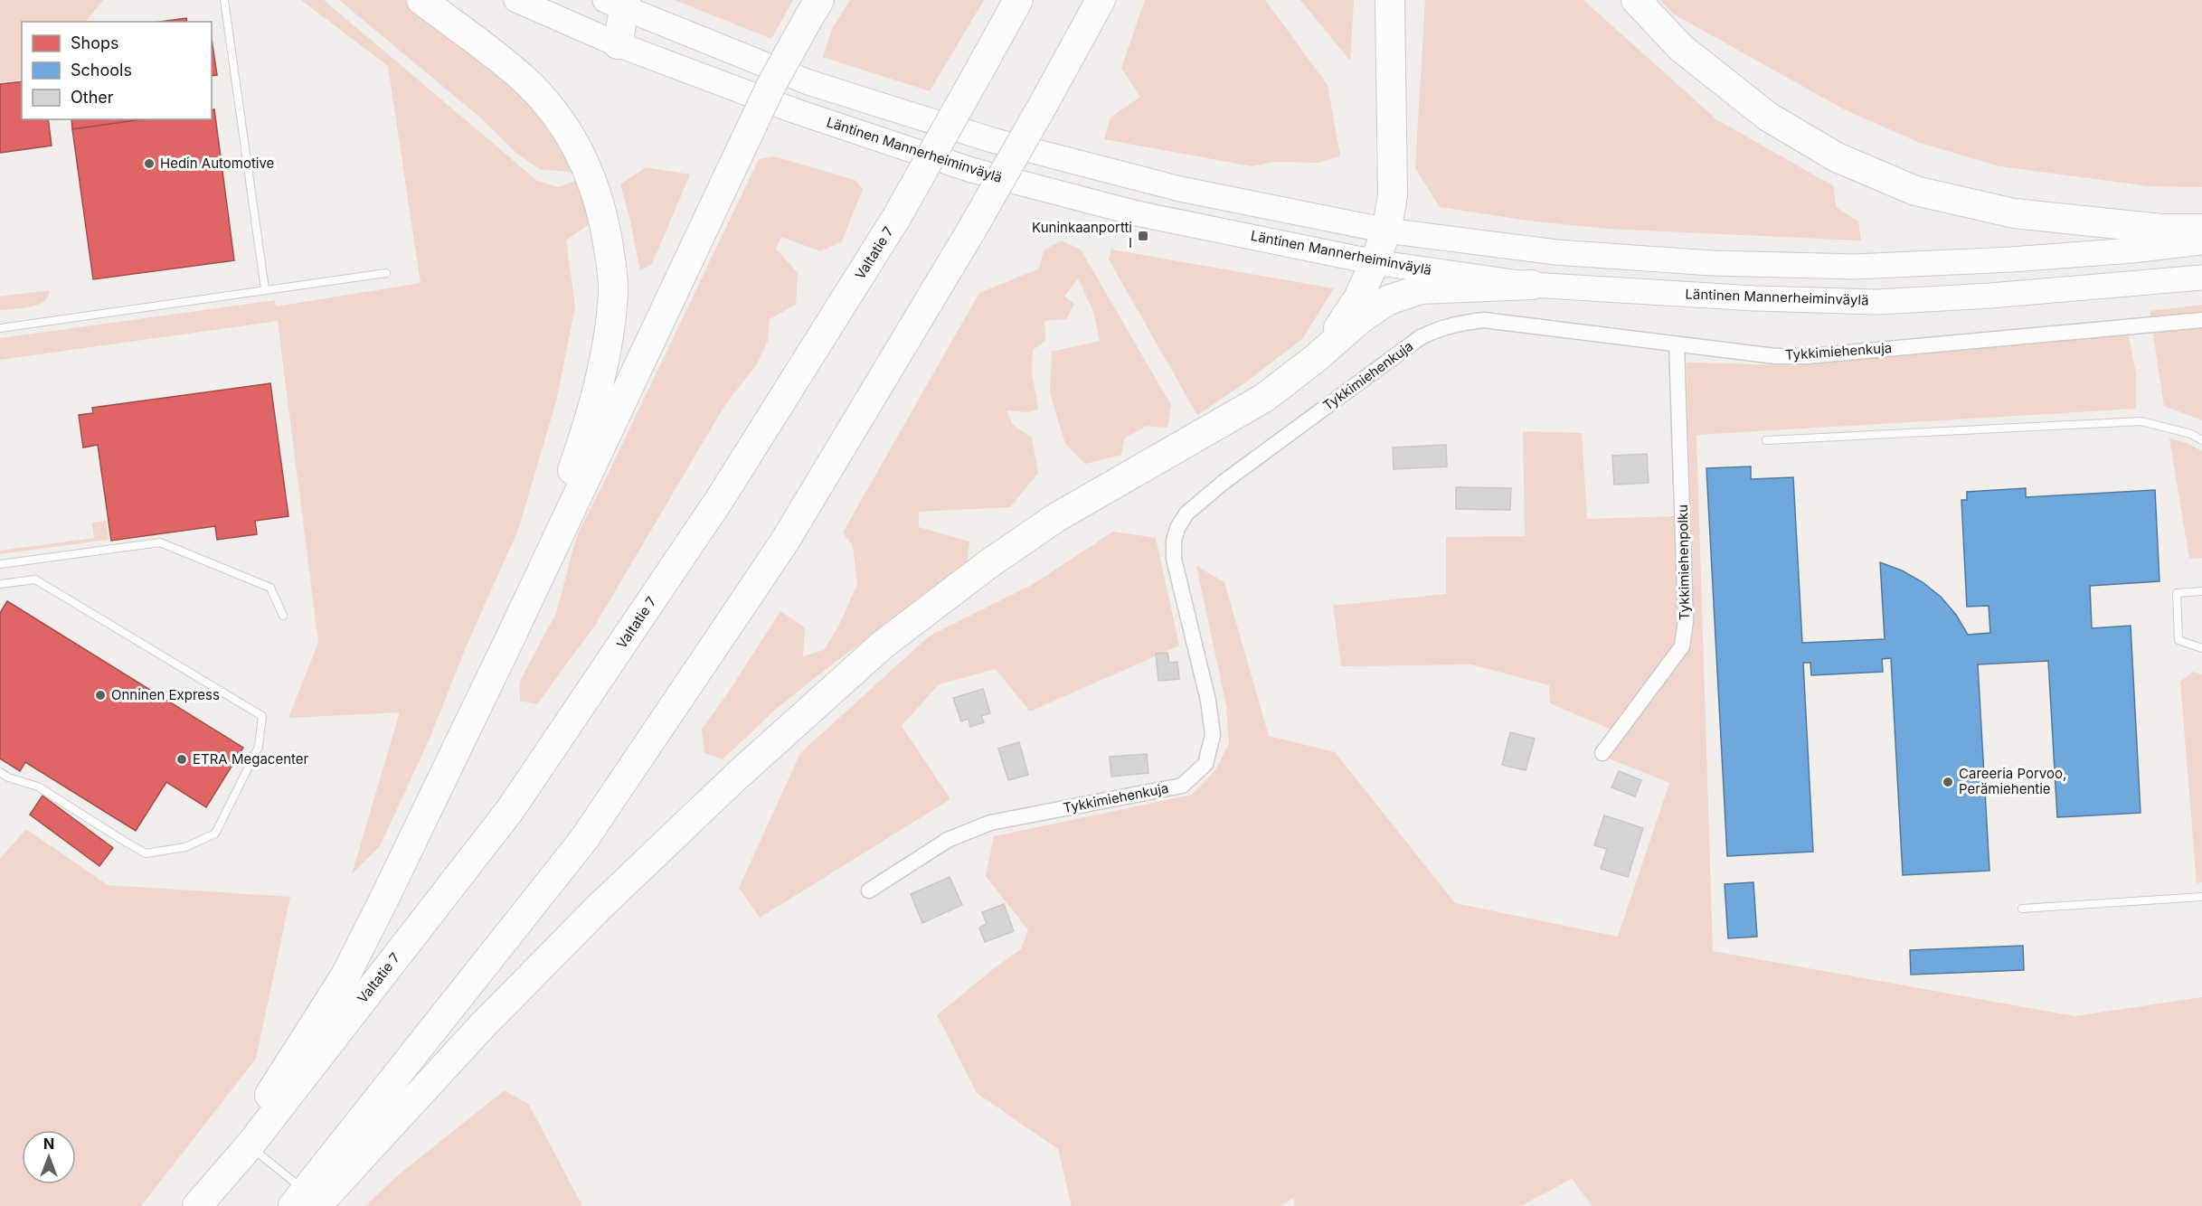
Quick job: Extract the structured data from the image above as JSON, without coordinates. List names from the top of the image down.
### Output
{
  "streets": {
    "highway": ["Valtatie 7"],
    "main road": ["Läntinen Mannerheiminväylä"],
    "street": ["Tykkimiehenkuja", "Tykkimiehenpolku"]
  },
  "crossings": [
    ["Tykkimiehenkuja", "Tykkimiehenpolku"]
  ],
  "places": {
    "other": [
      "Hedin Automotive",
      "Onninen Express",
      "ETRA Megacenter",
      "Careeria Porvoo, Perämiehentie"
    ],
    "transit": ["Kuninkaanportti I"]
  },
  "legend": ["Shops", "Schools", "Other"],
  "north": "top"
}
